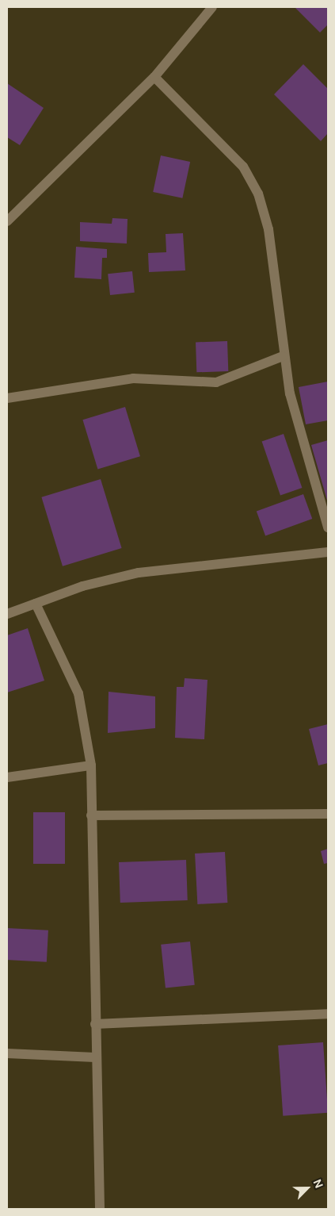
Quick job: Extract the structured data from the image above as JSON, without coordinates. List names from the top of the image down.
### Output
{
  "north": "top right"
}
